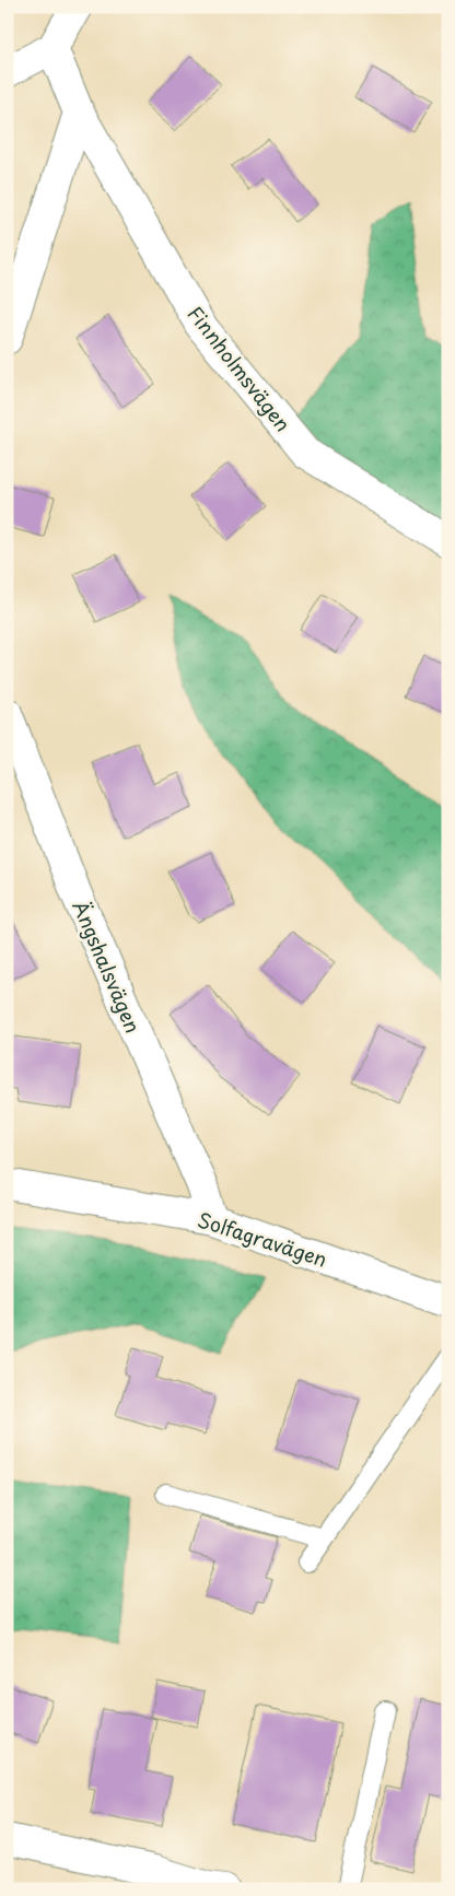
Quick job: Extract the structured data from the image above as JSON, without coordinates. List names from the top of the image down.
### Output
{
  "streets": {
    "street": ["Finnholmsvägen", "Ängshalsvägen", "Solfagravägen"]
  },
  "crossings": [
    ["Ängshalsvägen", "Solfagravägen"]
  ]
}
